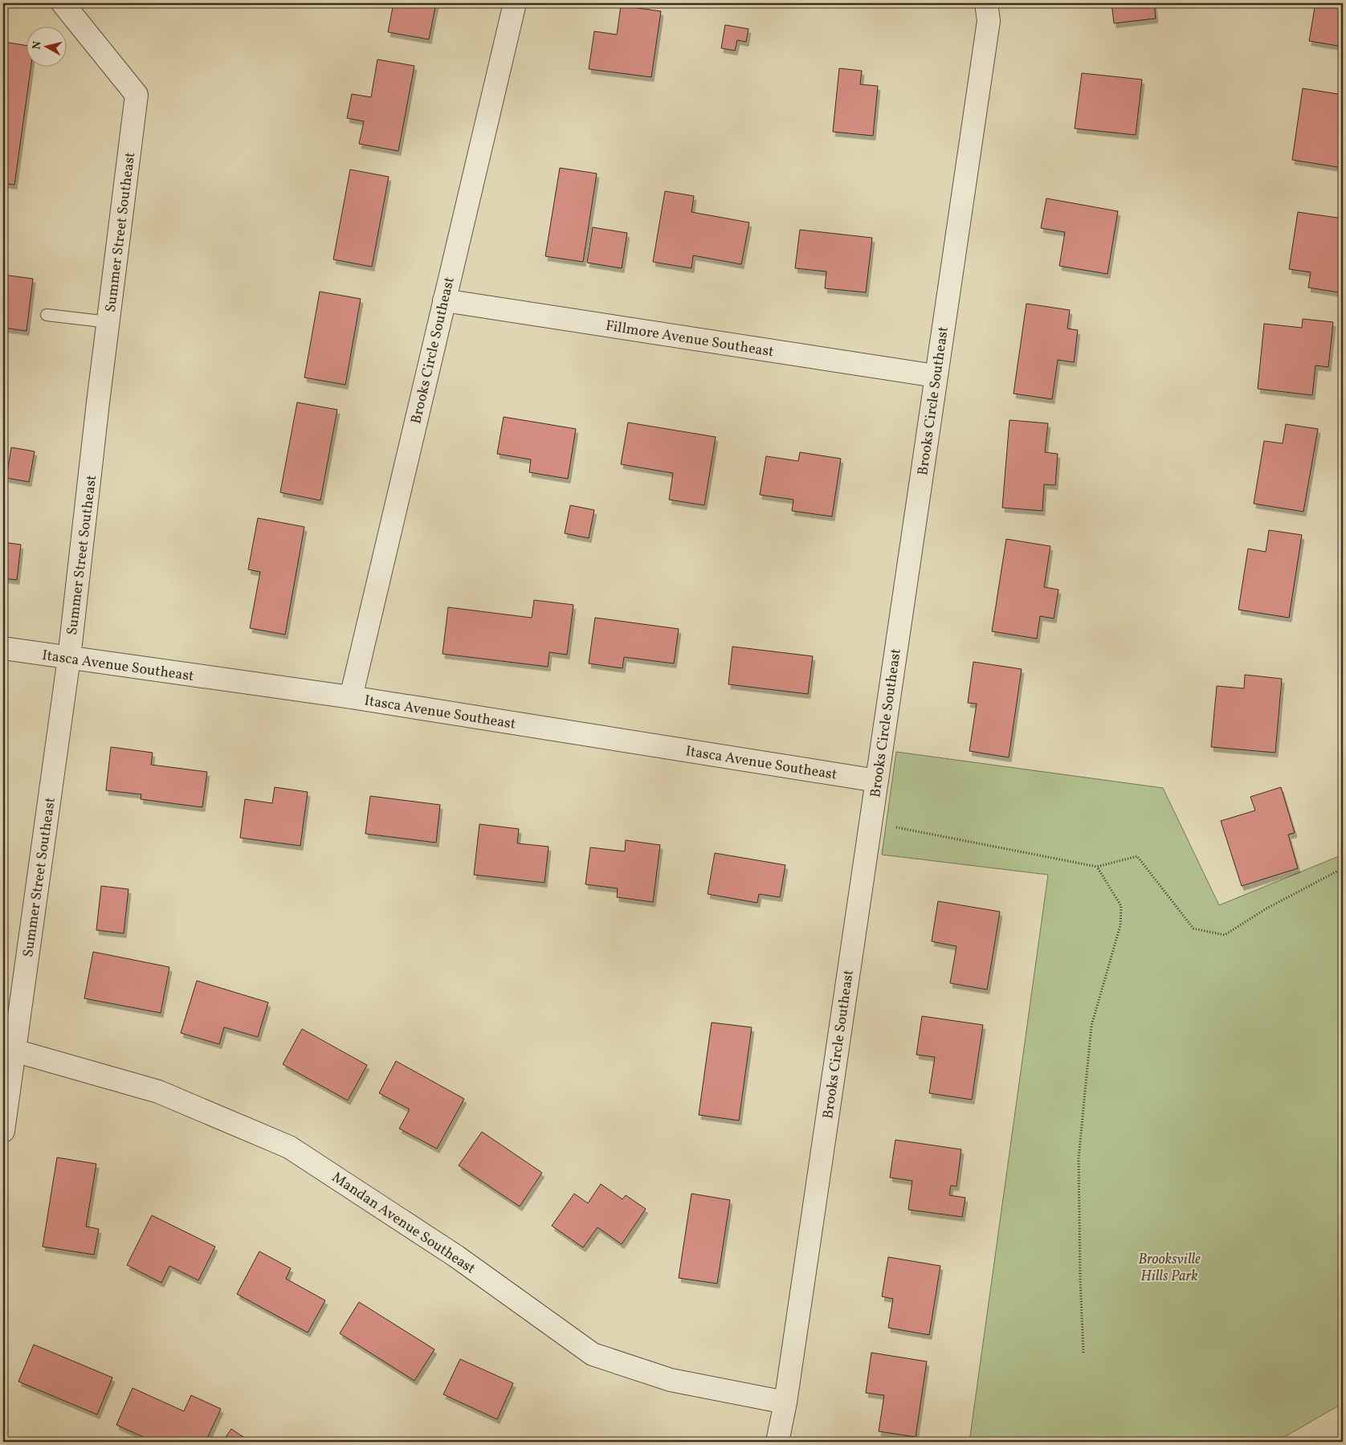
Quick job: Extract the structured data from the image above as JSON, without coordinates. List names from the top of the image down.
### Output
{
  "streets": {
    "street": [
      "Summer Street Southeast",
      "Fillmore Avenue Southeast",
      "Brooks Circle Southeast",
      "Itasca Avenue Southeast",
      "Mandan Avenue Southeast"
    ]
  },
  "crossings": [
    ["Summer Street Southeast", "Itasca Avenue Southeast"],
    ["Summer Street Southeast", "Mandan Avenue Southeast"],
    ["Fillmore Avenue Southeast", "Brooks Circle Southeast"],
    ["Brooks Circle Southeast", "Itasca Avenue Southeast"],
    ["Brooks Circle Southeast", "Mandan Avenue Southeast"]
  ],
  "parks": ["Brooksville Hills Park"],
  "north": "left"
}
